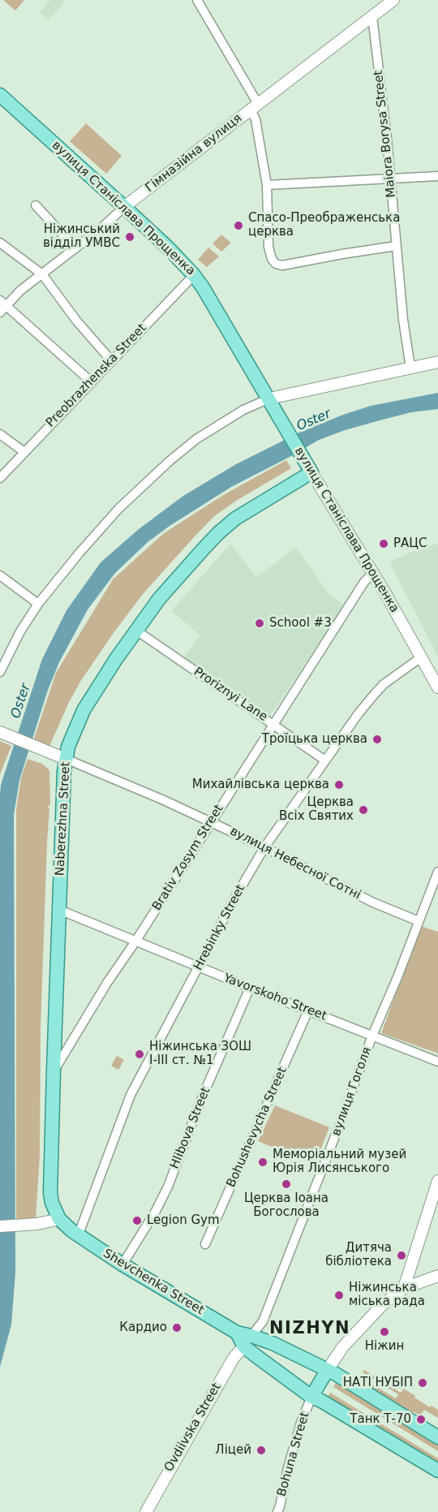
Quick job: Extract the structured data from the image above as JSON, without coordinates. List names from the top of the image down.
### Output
{
  "streets": {
    "main road": ["вулиця Станіслава Прощенка", "Naberezhna Street", "Shevchenka Street"],
    "street": [
      "Maiora Borysa Street",
      "Гімназійна вулиця",
      "Preobrazhenska Street",
      "Proriznyi Lane",
      "Brativ Zosym Street",
      "вулиця Небесної Сотні",
      "Hrebinky Street",
      "Yavorskoho Street",
      "вулиця Гоголя",
      "Bohushevycha Street",
      "Hlibova Street",
      "Ovdiivska Street",
      "Bohuna Street"
    ]
  },
  "crossings": [
    ["Maiora Borysa Street", "Гімназійна вулиця"],
    ["Гімназійна вулиця", "вулиця Станіслава Прощенка"],
    ["вулиця Станіслава Прощенка", "Preobrazhenska Street"],
    ["вулиця Станіслава Прощенка", "Naberezhna Street"],
    ["вулиця Станіслава Прощенка", "Brativ Zosym Street"],
    ["вулиця Станіслава Прощенка", "Hrebinky Street"],
    ["Proriznyi Lane", "Naberezhna Street"],
    ["Proriznyi Lane", "Brativ Zosym Street"],
    ["Proriznyi Lane", "Hrebinky Street"],
    ["Naberezhna Street", "Brativ Zosym Street"],
    ["Naberezhna Street", "вулиця Небесної Сотні"],
    ["Naberezhna Street", "Hrebinky Street"],
    ["Naberezhna Street", "Yavorskoho Street"],
    ["Naberezhna Street", "Shevchenka Street"],
    ["Brativ Zosym Street", "вулиця Небесної Сотні"],
    ["Brativ Zosym Street", "Yavorskoho Street"],
    ["вулиця Небесної Сотні", "Hrebinky Street"],
    ["вулиця Небесної Сотні", "вулиця Гоголя"],
    ["Hrebinky Street", "Yavorskoho Street"],
    ["Hrebinky Street", "Shevchenka Street"],
    ["Yavorskoho Street", "вулиця Гоголя"],
    ["Yavorskoho Street", "Bohushevycha Street"],
    ["Yavorskoho Street", "Hlibova Street"],
    ["вулиця Гоголя", "Shevchenka Street"],
    ["вулиця Гоголя", "Ovdiivska Street"],
    ["Hlibova Street", "Shevchenka Street"],
    ["Shevchenka Street", "Ovdiivska Street"]
  ],
  "districts": ["NIZHYN"],
  "water": ["Oster"],
  "places": [
    "Спасо-Преображенська церква",
    "Ніжинський відділ УМВС",
    "РАЦС",
    "School #3",
    "Троїцька церква",
    "Михайлівська церква",
    "Церква Всіх Святих",
    "Ніжинська ЗОШ І-ІІІ ст. №1",
    "Меморіальний музей Юрія Лисянського",
    "Церква Іоана Богослова",
    "Legion Gym",
    "Дитяча бібліотека",
    "Ніжинська міська рада",
    "Кардио",
    "Ніжин",
    "НАТІ НУБІП",
    "Танк Т-70",
    "Ліцей"
  ]
}
